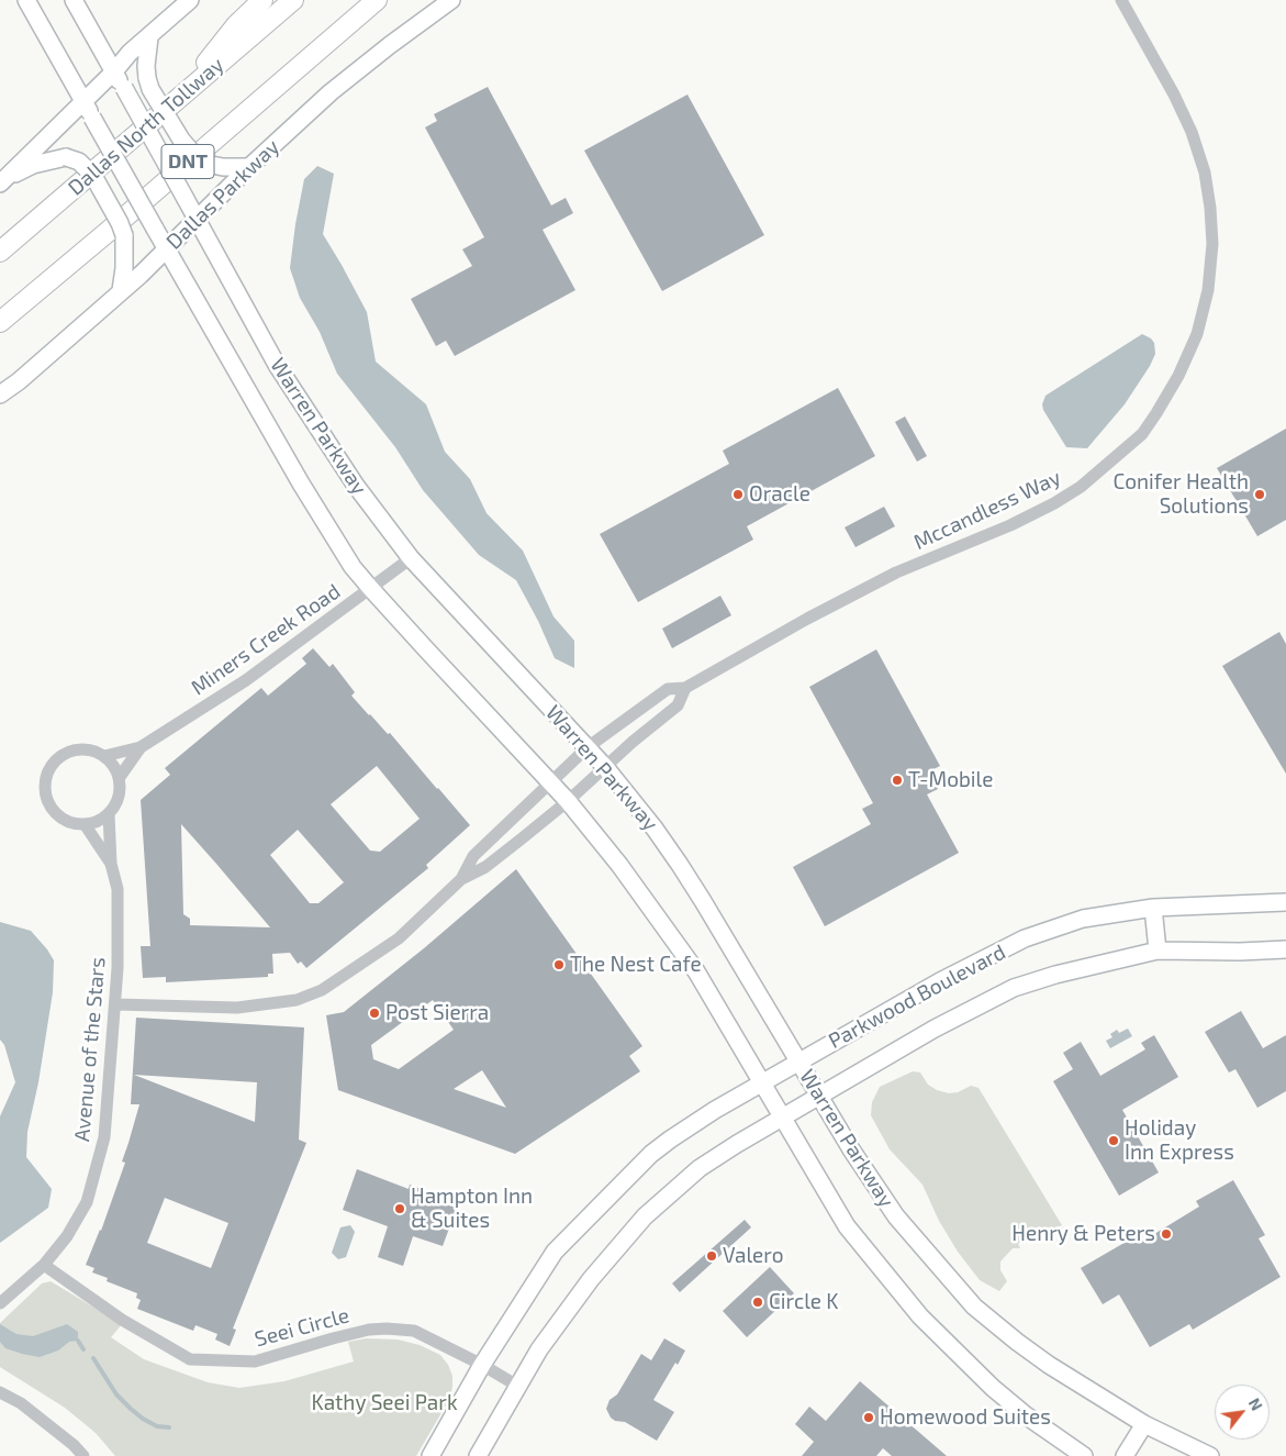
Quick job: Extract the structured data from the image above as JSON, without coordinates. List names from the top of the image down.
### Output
{
  "streets": {
    "highway": ["Dallas North Tollway", "DNT"],
    "main road": ["Dallas Parkway", "Warren Parkway", "Parkwood Boulevard"],
    "street": [
      "Mccandless Way",
      "Miners Creek Road",
      "Avenue of the Stars",
      "Seei Circle"
    ]
  },
  "crossings": [
    ["Dallas Parkway", "Warren Parkway"],
    ["Warren Parkway", "Mccandless Way"],
    ["Warren Parkway", "Miners Creek Road"],
    ["Warren Parkway", "Parkwood Boulevard"],
    ["Miners Creek Road", "Avenue of the Stars"],
    ["Parkwood Boulevard", "Seei Circle"],
    ["Avenue of the Stars", "Seei Circle"]
  ],
  "parks": ["Kathy Seei Park"],
  "places": [
    "Oracle",
    "Conifer Health Solutions",
    "T-Mobile",
    "The Nest Cafe",
    "Post Sierra",
    "Holiday Inn Express",
    "Hampton Inn & Suites",
    "Henry & Peters",
    "Valero",
    "Circle K",
    "Homewood Suites"
  ],
  "north": "top right"
}
